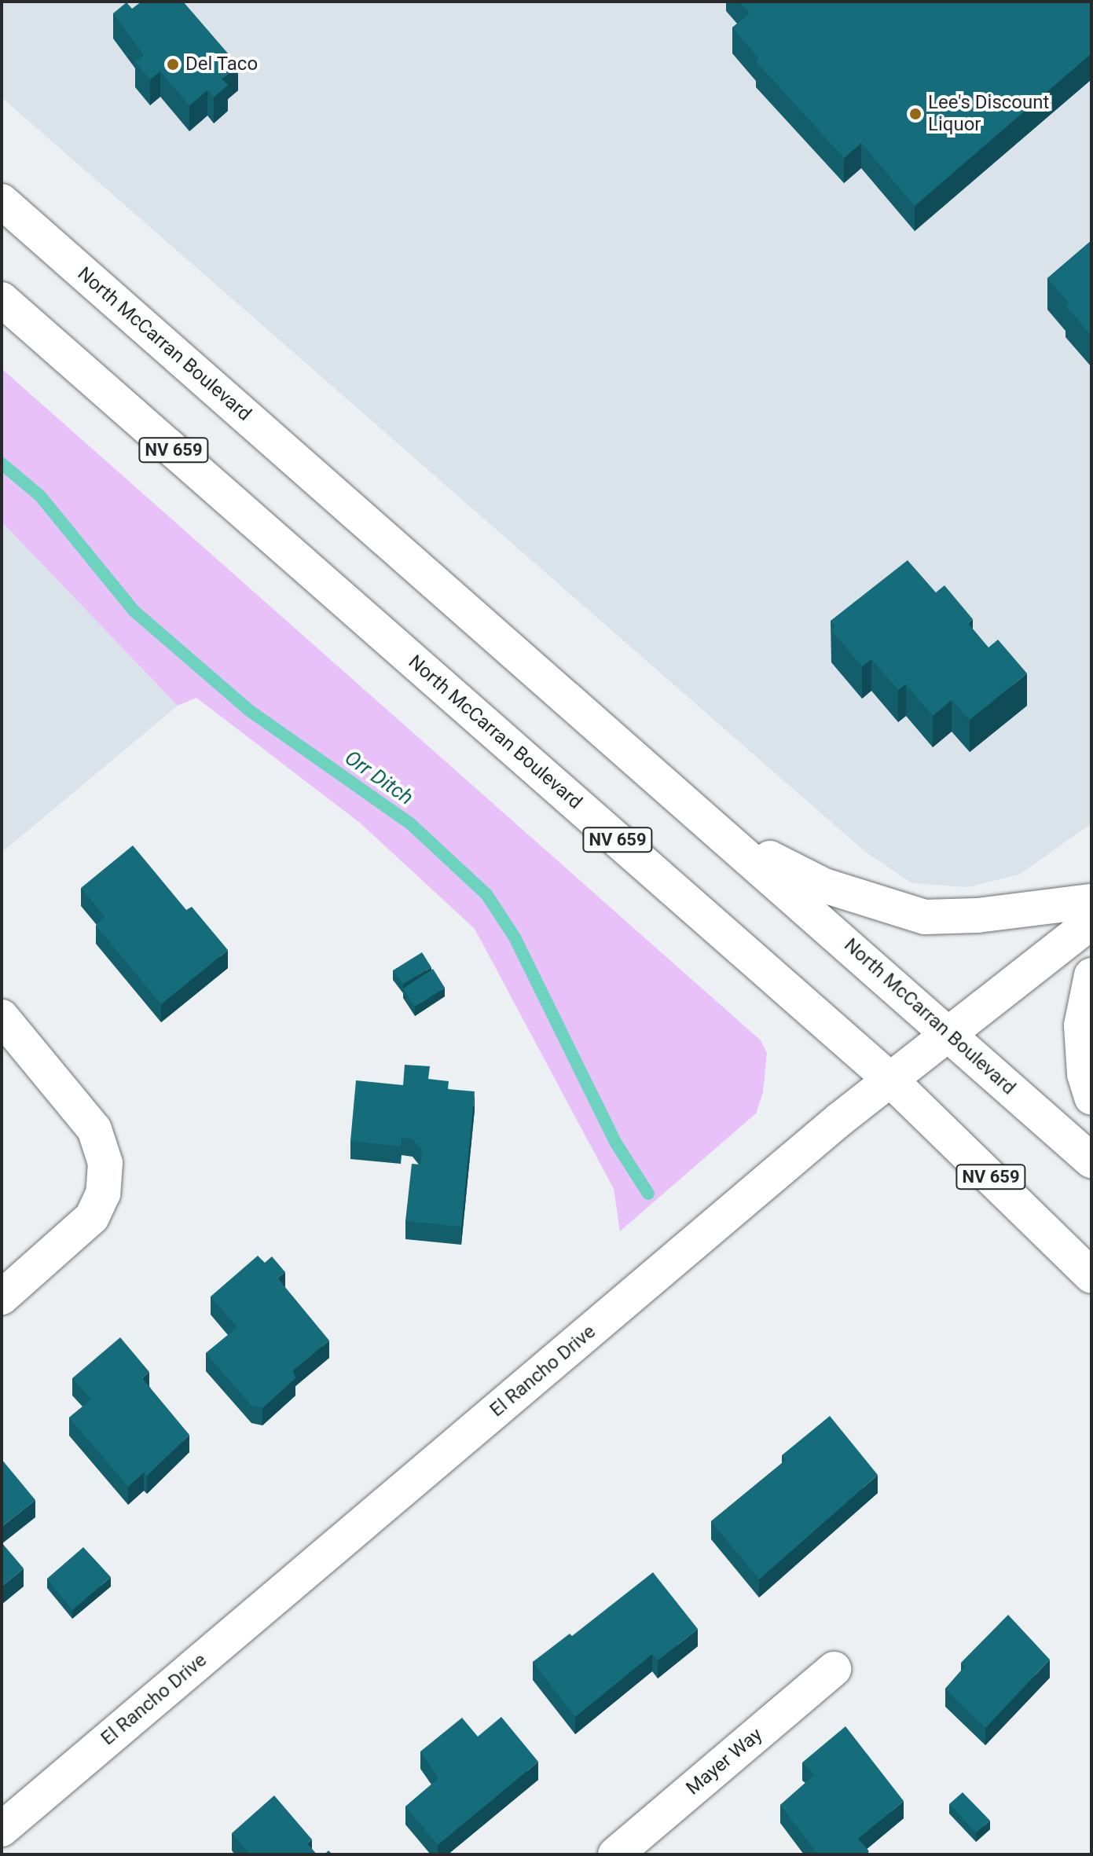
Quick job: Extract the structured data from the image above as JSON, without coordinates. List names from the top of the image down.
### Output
{
  "streets": {
    "main road": [
      "North McCarran Boulevard",
      "NV 659",
      "El Rancho Drive",
      "Mayer Way"
    ]
  },
  "crossings": [
    ["North McCarran Boulevard", "El Rancho Drive"]
  ],
  "water": ["Orr Ditch"],
  "places": ["Del Taco", "Lee's Discount Liquor"]
}
